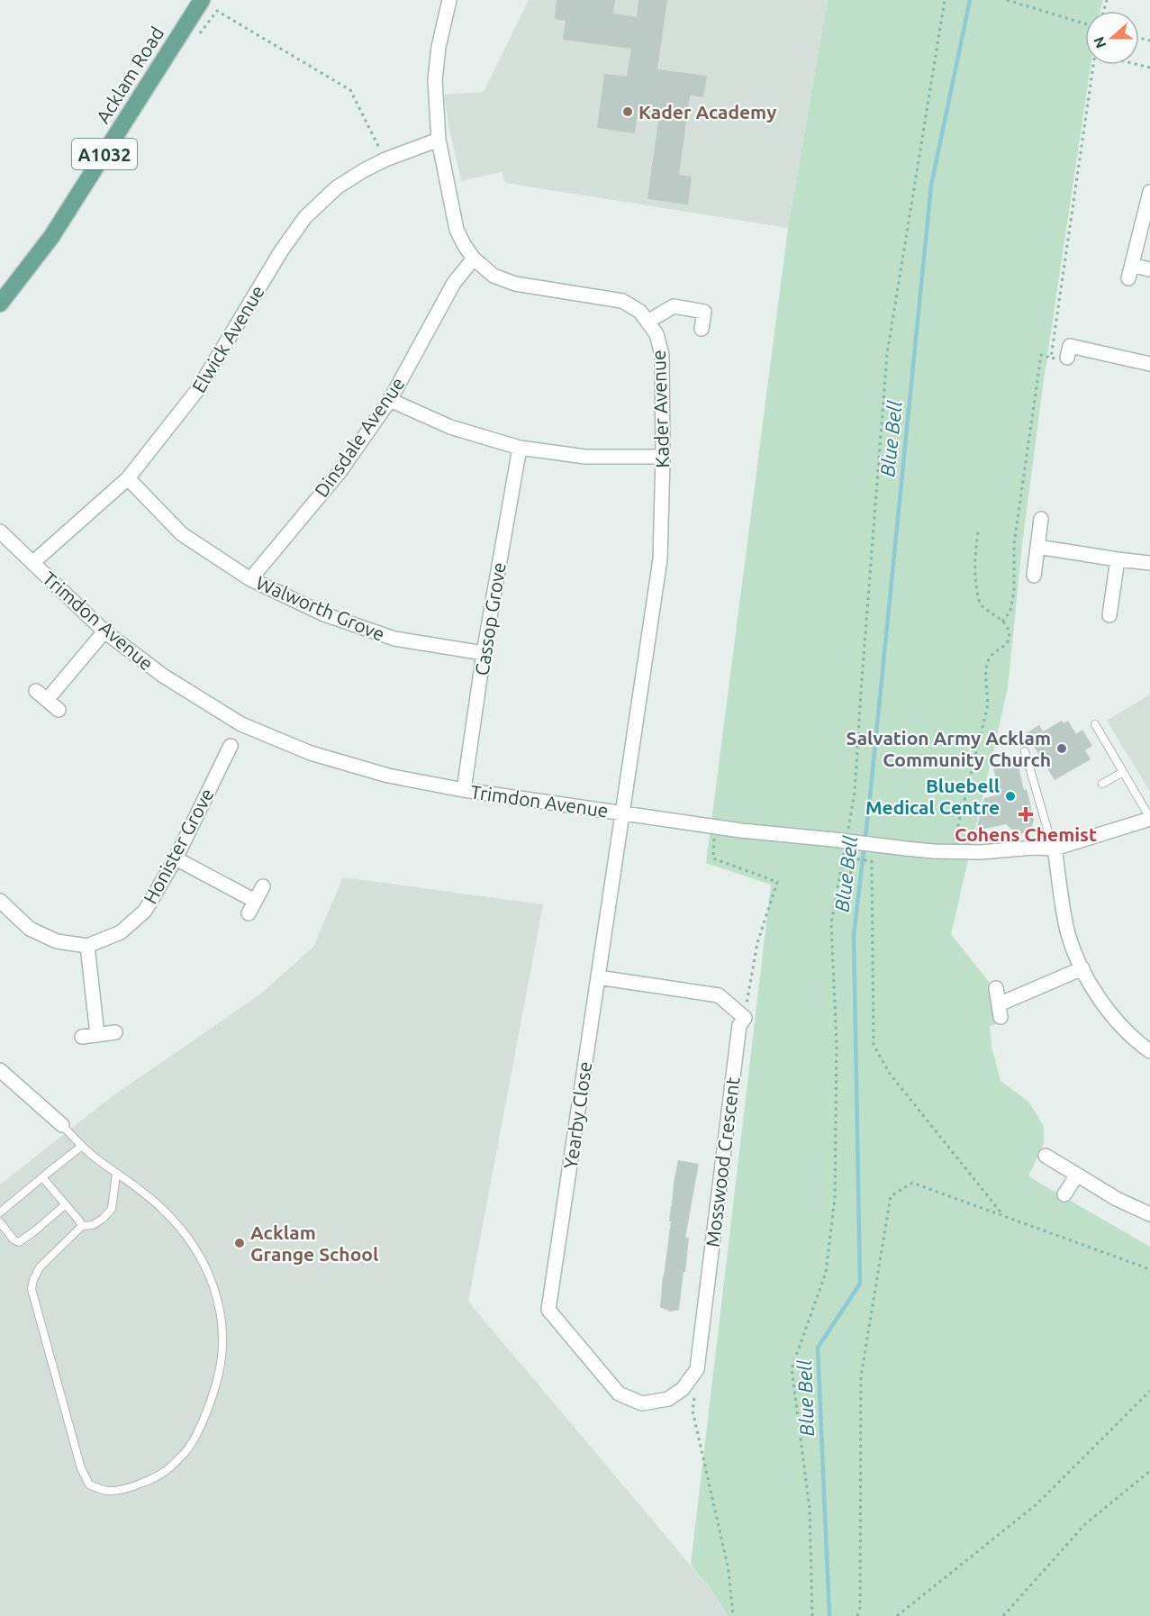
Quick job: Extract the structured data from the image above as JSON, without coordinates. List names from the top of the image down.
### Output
{
  "streets": {
    "main road": ["Acklam Road", "A1032"],
    "street": [
      "Elwick Avenue",
      "Kader Avenue",
      "Dinsdale Avenue",
      "Walworth Grove",
      "Cassop Grove",
      "Trimdon Avenue",
      "Honister Grove",
      "Yearby Close",
      "Mosswood Crescent"
    ]
  },
  "crossings": [
    ["Elwick Avenue", "Kader Avenue"],
    ["Elwick Avenue", "Walworth Grove"],
    ["Elwick Avenue", "Trimdon Avenue"],
    ["Kader Avenue", "Dinsdale Avenue"],
    ["Kader Avenue", "Trimdon Avenue"],
    ["Kader Avenue", "Yearby Close"],
    ["Dinsdale Avenue", "Walworth Grove"],
    ["Walworth Grove", "Cassop Grove"],
    ["Cassop Grove", "Trimdon Avenue"],
    ["Trimdon Avenue", "Yearby Close"],
    ["Yearby Close", "Mosswood Crescent"]
  ],
  "water": ["Blue Bell"],
  "places": {
    "other": [
      "Kader Academy",
      "Salvation Army Acklam Community Church",
      "Bluebell Medical Centre",
      "Acklam Grange School"
    ],
    "health": ["Cohens Chemist"]
  },
  "north": "left"
}
